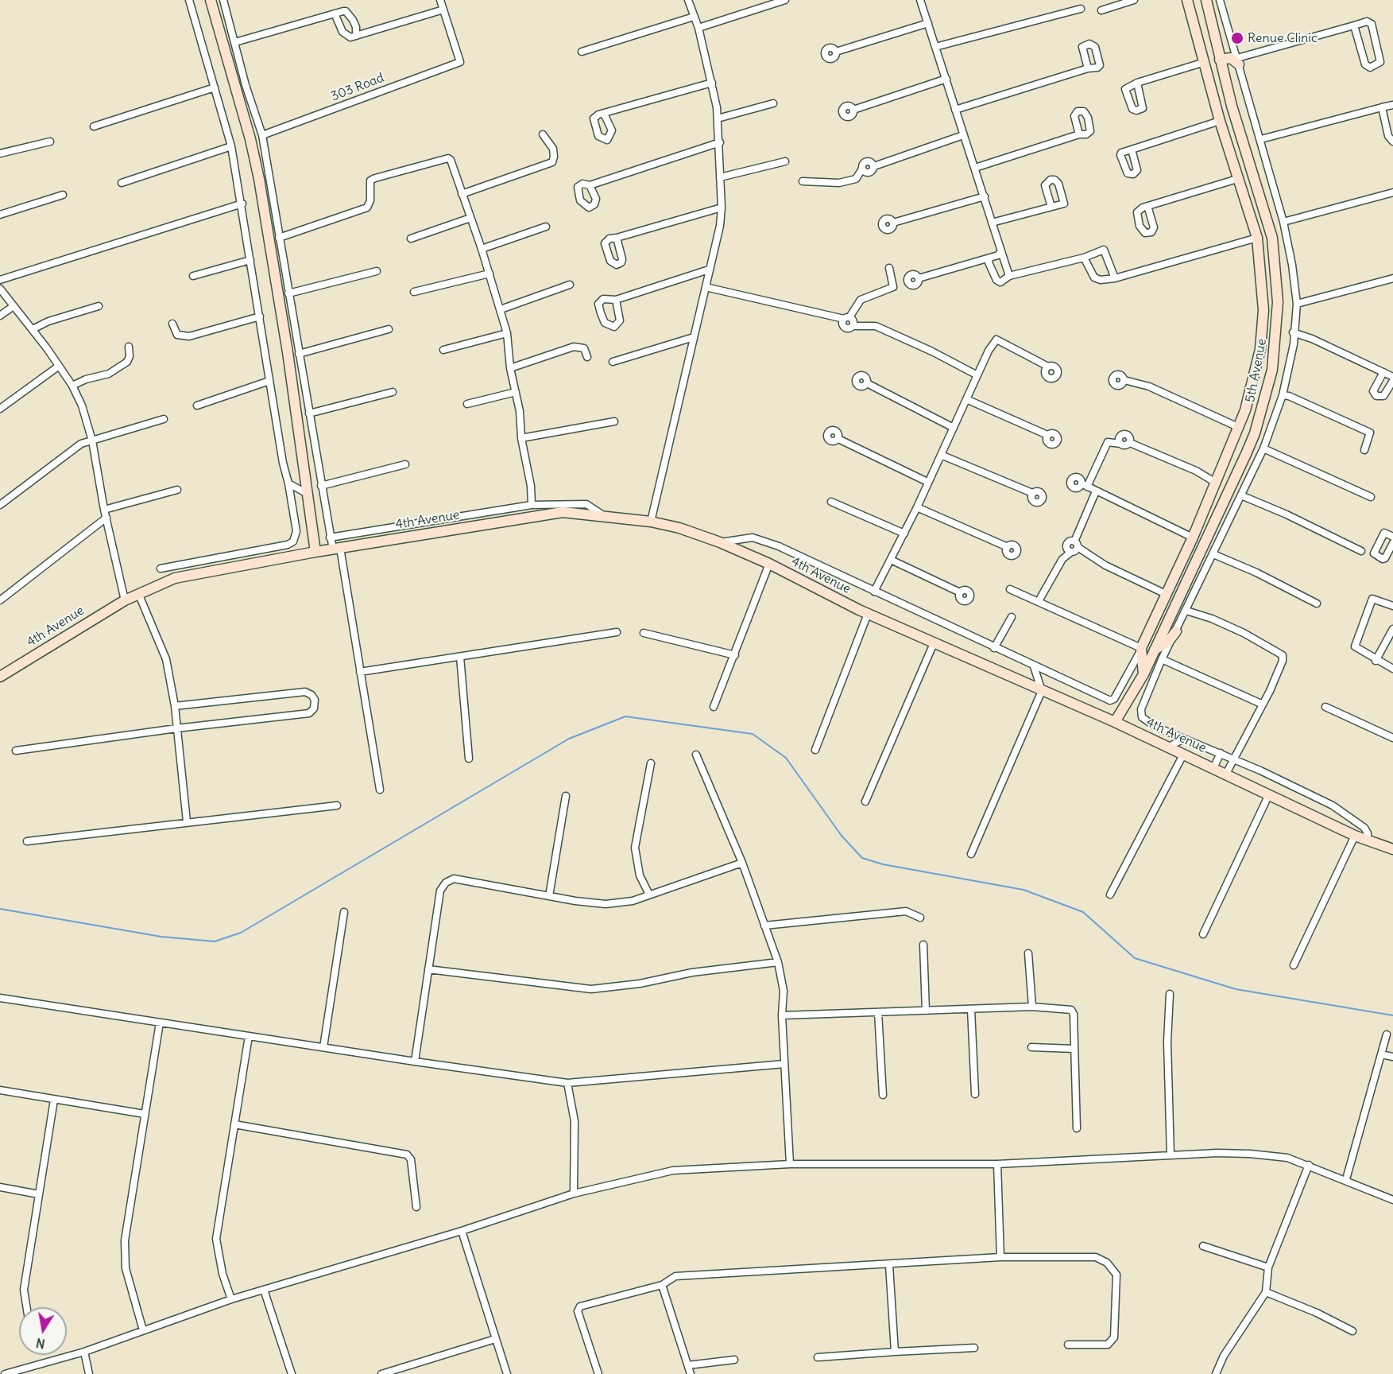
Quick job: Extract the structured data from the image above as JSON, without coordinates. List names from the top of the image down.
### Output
{
  "streets": {
    "street": ["303 Road", "5th Avenue", "4th Avenue"]
  },
  "crossings": [
    ["5th Avenue", "4th Avenue"]
  ],
  "places": ["Renue Clinic"],
  "north": "bottom"
}
